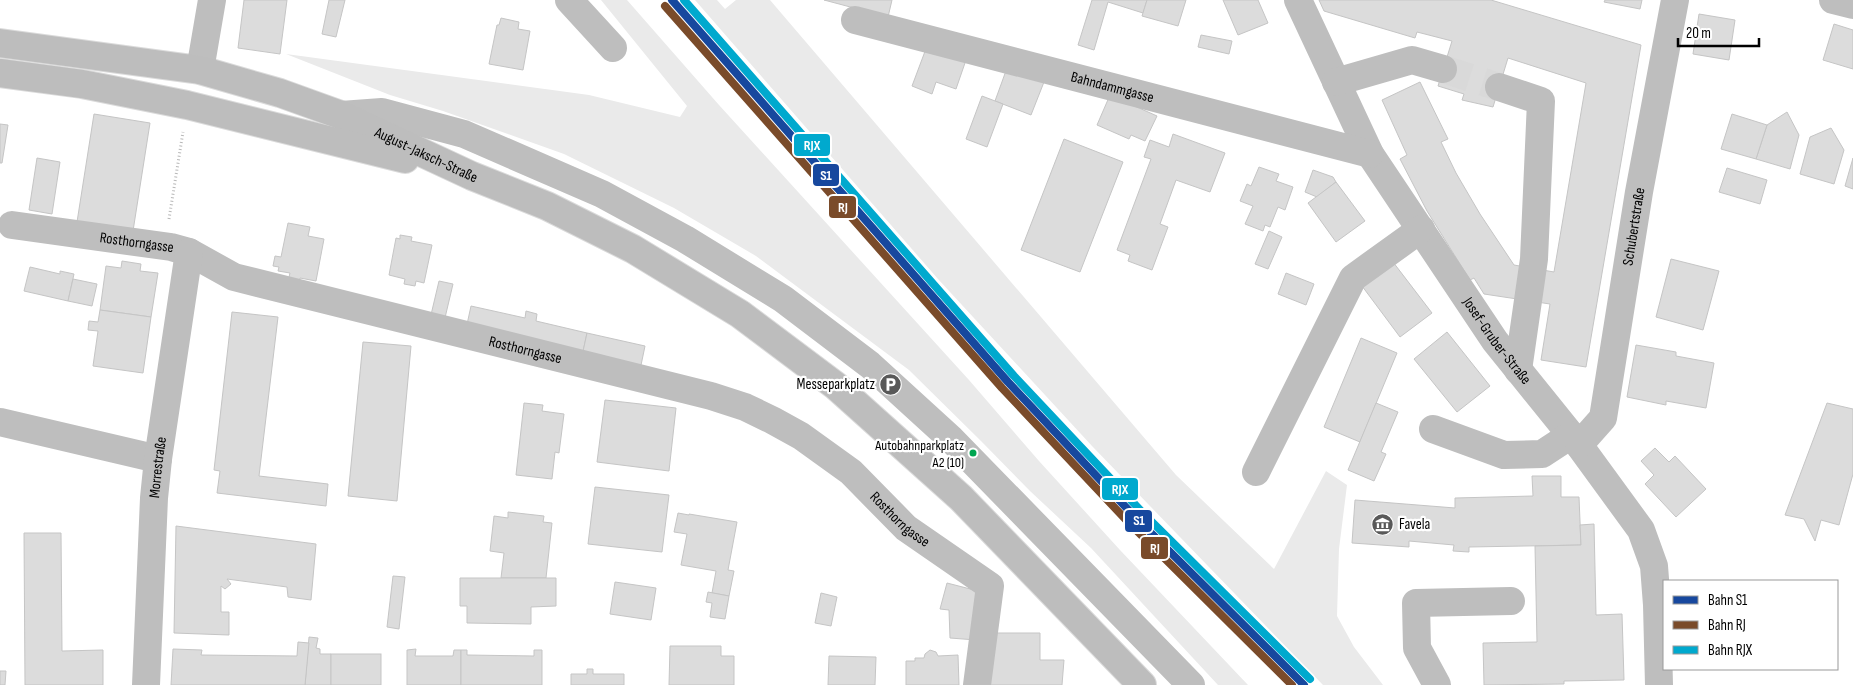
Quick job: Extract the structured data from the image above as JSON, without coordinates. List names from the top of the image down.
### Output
{
  "streets": {
    "main road": ["August-Jaksch-Straße"],
    "street": [
      "Bahndammgasse",
      "Schubertstraße",
      "Rosthorngasse",
      "Josef-Gruber-Straße",
      "Morrestraße"
    ]
  },
  "crossings": [
    ["Bahndammgasse", "Josef-Gruber-Straße"],
    ["Schubertstraße", "Josef-Gruber-Straße"],
    ["Rosthorngasse", "Morrestraße"]
  ],
  "places": {
    "parking": ["Messeparkplatz"],
    "other": ["Autobahnparkplatz A2 (10)"],
    "museum": ["Favela"]
  },
  "lines": ["rail line S1", "rail line RJX", "rail line RJ"],
  "legend": ["Bahn S1", "Bahn RJ", "Bahn RJX"],
  "scale_bar": "20 m"
}
